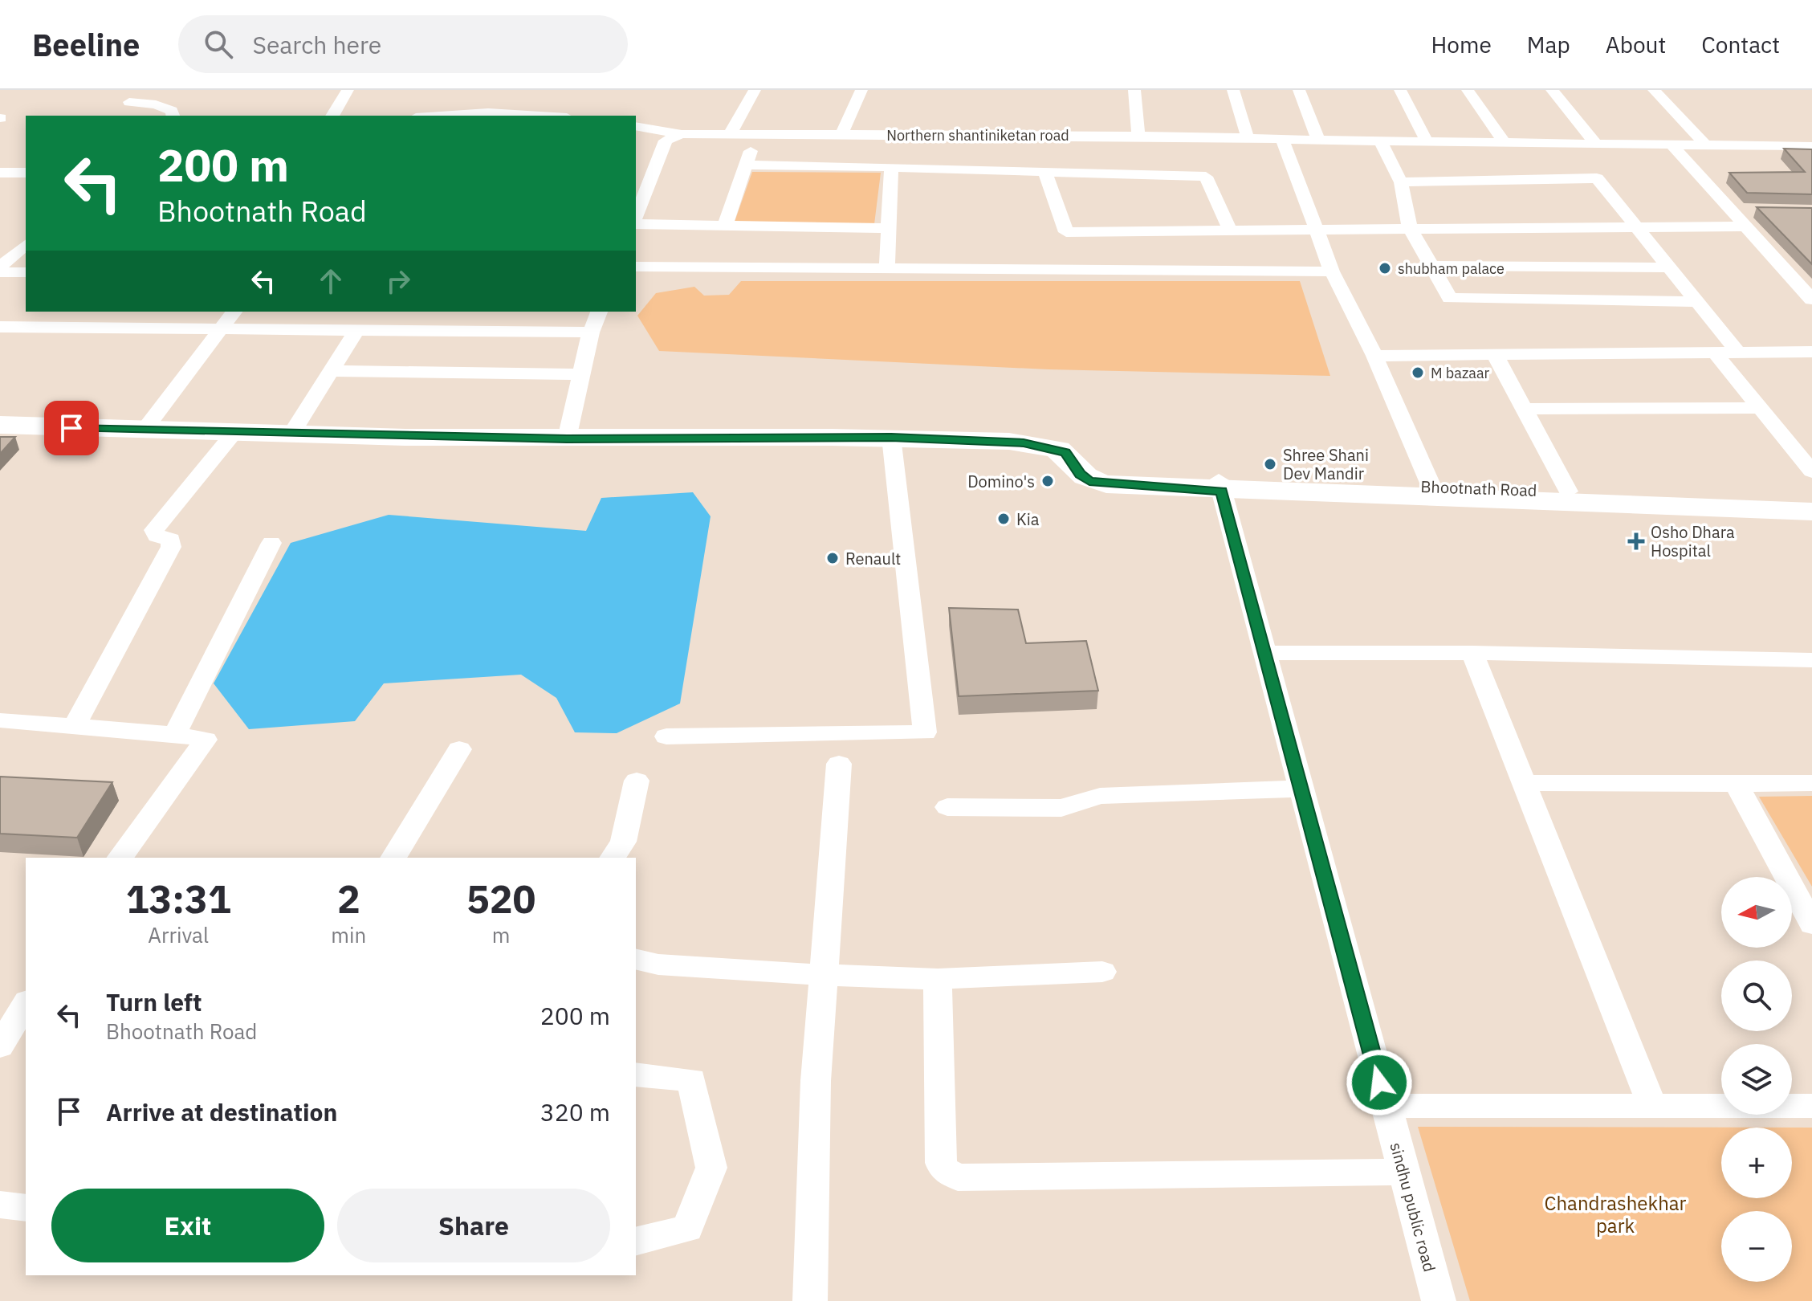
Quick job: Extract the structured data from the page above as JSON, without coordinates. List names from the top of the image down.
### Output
{
  "streets": {
    "street": ["Northern shantiniketan road", "Bhootnath Road", "sindhu public road"]
  },
  "crossings": [
    ["Bhootnath Road", "sindhu public road"]
  ],
  "parks": ["Chandrashekhar park"],
  "places": {
    "other": [
      "shubham palace",
      "M bazaar",
      "Shree Shani Dev Mandir",
      "Domino's",
      "Kia",
      "Renault"
    ],
    "health": ["Osho Dhara Hospital"]
  },
  "north": "left",
  "page": {
    "header": "Beeline",
    "search": "Search here",
    "nav": [
      "Home",
      "Map",
      "About",
      "Contact"
    ],
    "turn": ["200 m", "Bhootnath Road"],
    "eta": [
      "13:31",
      "Arrival",
      "2",
      "min",
      "520",
      "m"
    ],
    "map_buttons": ["+", "−"],
    "list": [
      {
        "name": "Turn left",
        "note": "Bhootnath Road",
        "value": "200 m"
      },
      {
        "name": "Arrive at destination",
        "value": "320 m"
      }
    ],
    "buttons": ["Exit", "Share"]
  }
}
